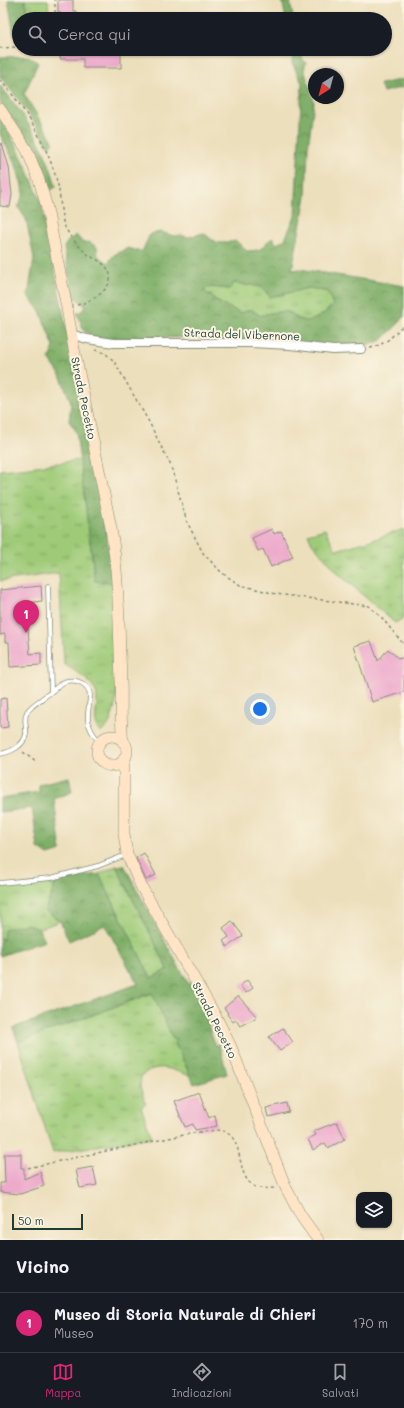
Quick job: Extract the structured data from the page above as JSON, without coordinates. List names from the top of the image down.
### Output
{
  "streets": {
    "main road": ["Strada Pecetto"],
    "street": ["Strada del Vibernone"]
  },
  "crossings": [
    ["Strada del Vibernone", "Strada Pecetto"]
  ],
  "scale_bar": "50 m",
  "north": "bottom left",
  "page": {
    "search": "Cerca qui",
    "pins": "1",
    "scale": "50 m",
    "heading": "Vicino",
    "list": [
      {
        "mark": "1",
        "name": "Museo di Storia Naturale di Chieri",
        "note": "Museo",
        "value": "170 m"
      }
    ],
    "nav": ["Mappa", "Indicazioni", "Salvati"]
  }
}
